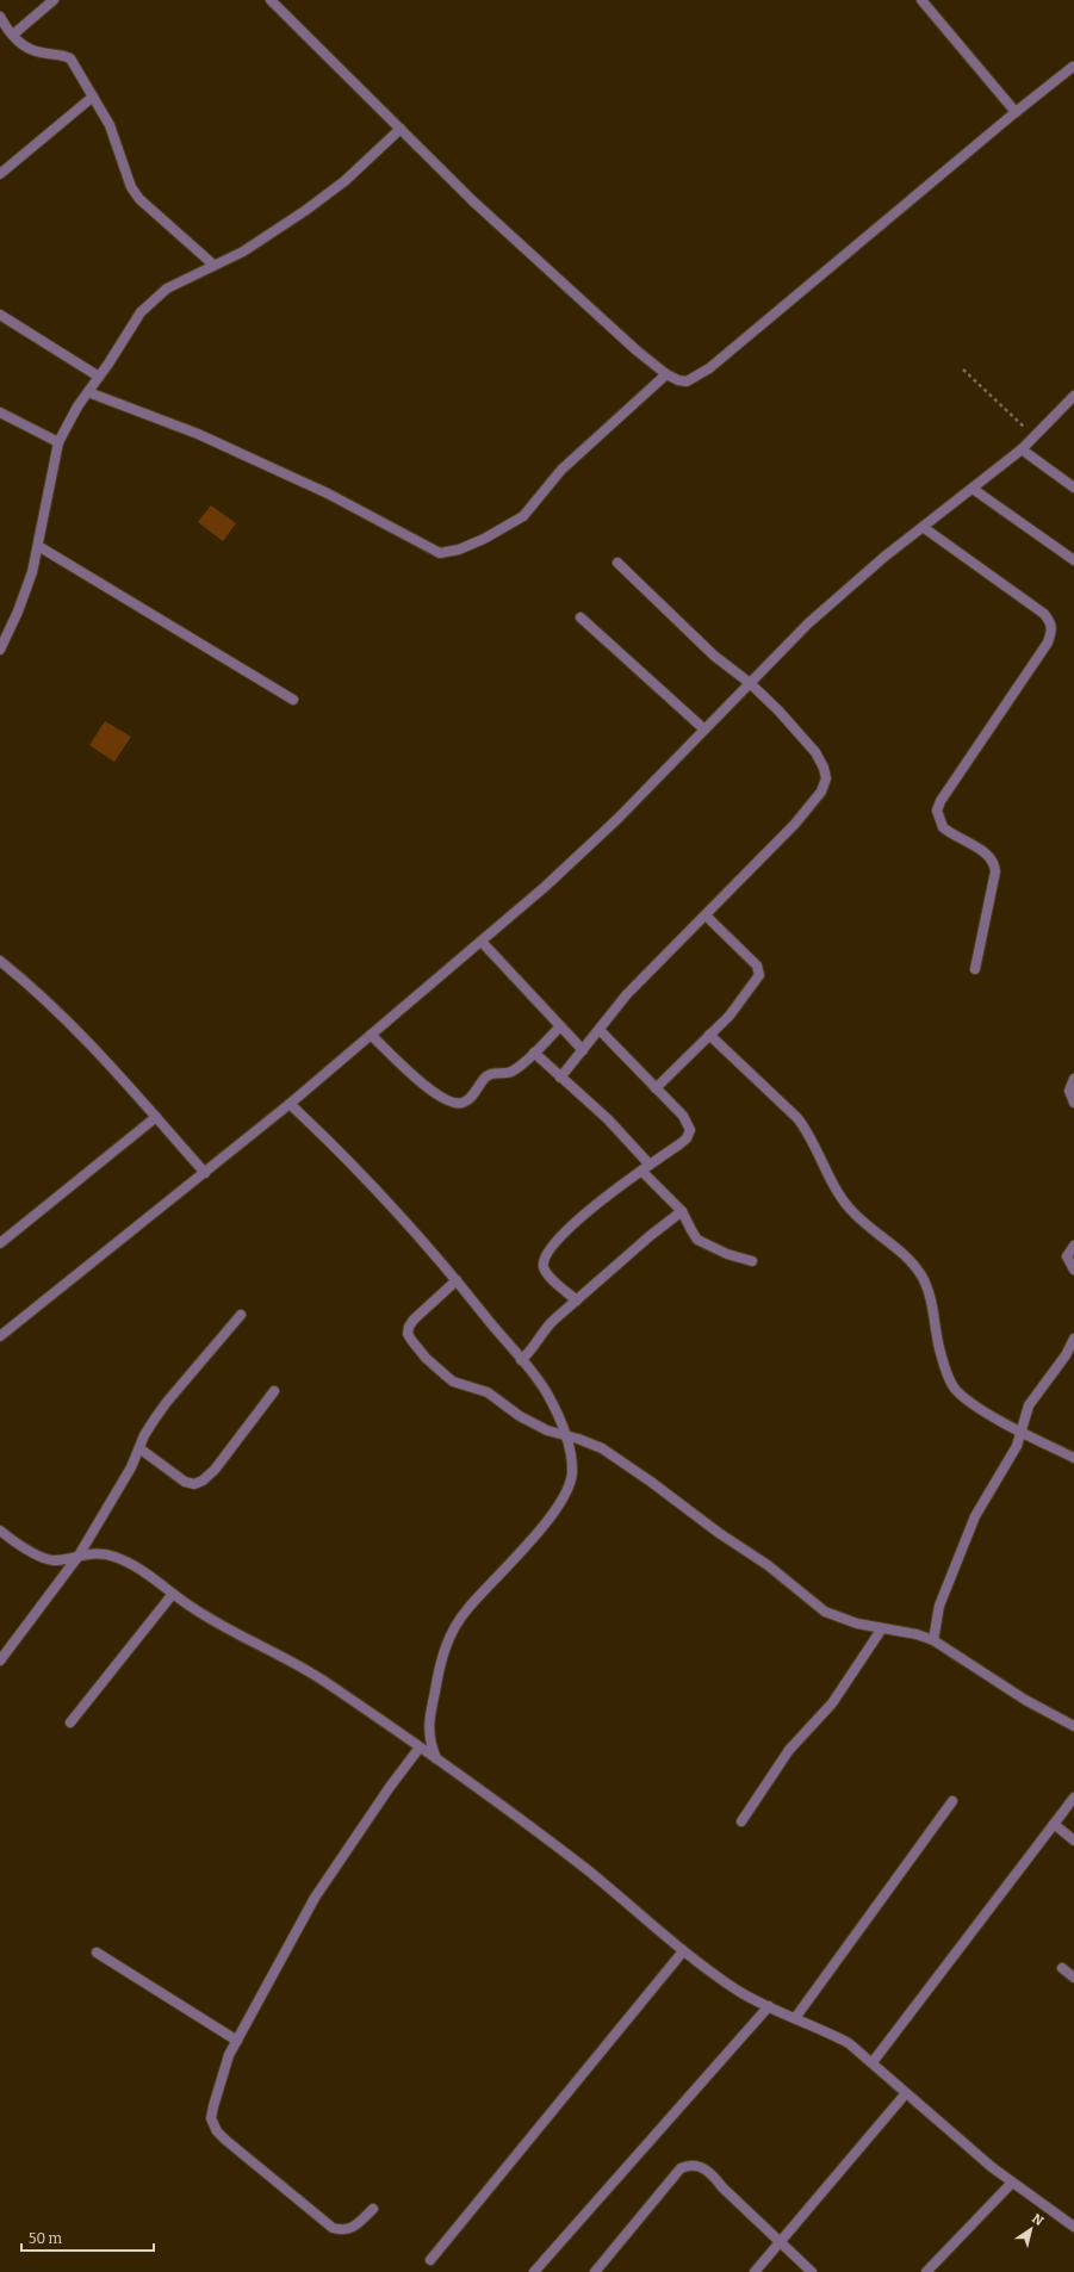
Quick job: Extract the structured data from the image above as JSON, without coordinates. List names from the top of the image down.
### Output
{
  "scale_bar": "50 m",
  "north": "top right"
}
